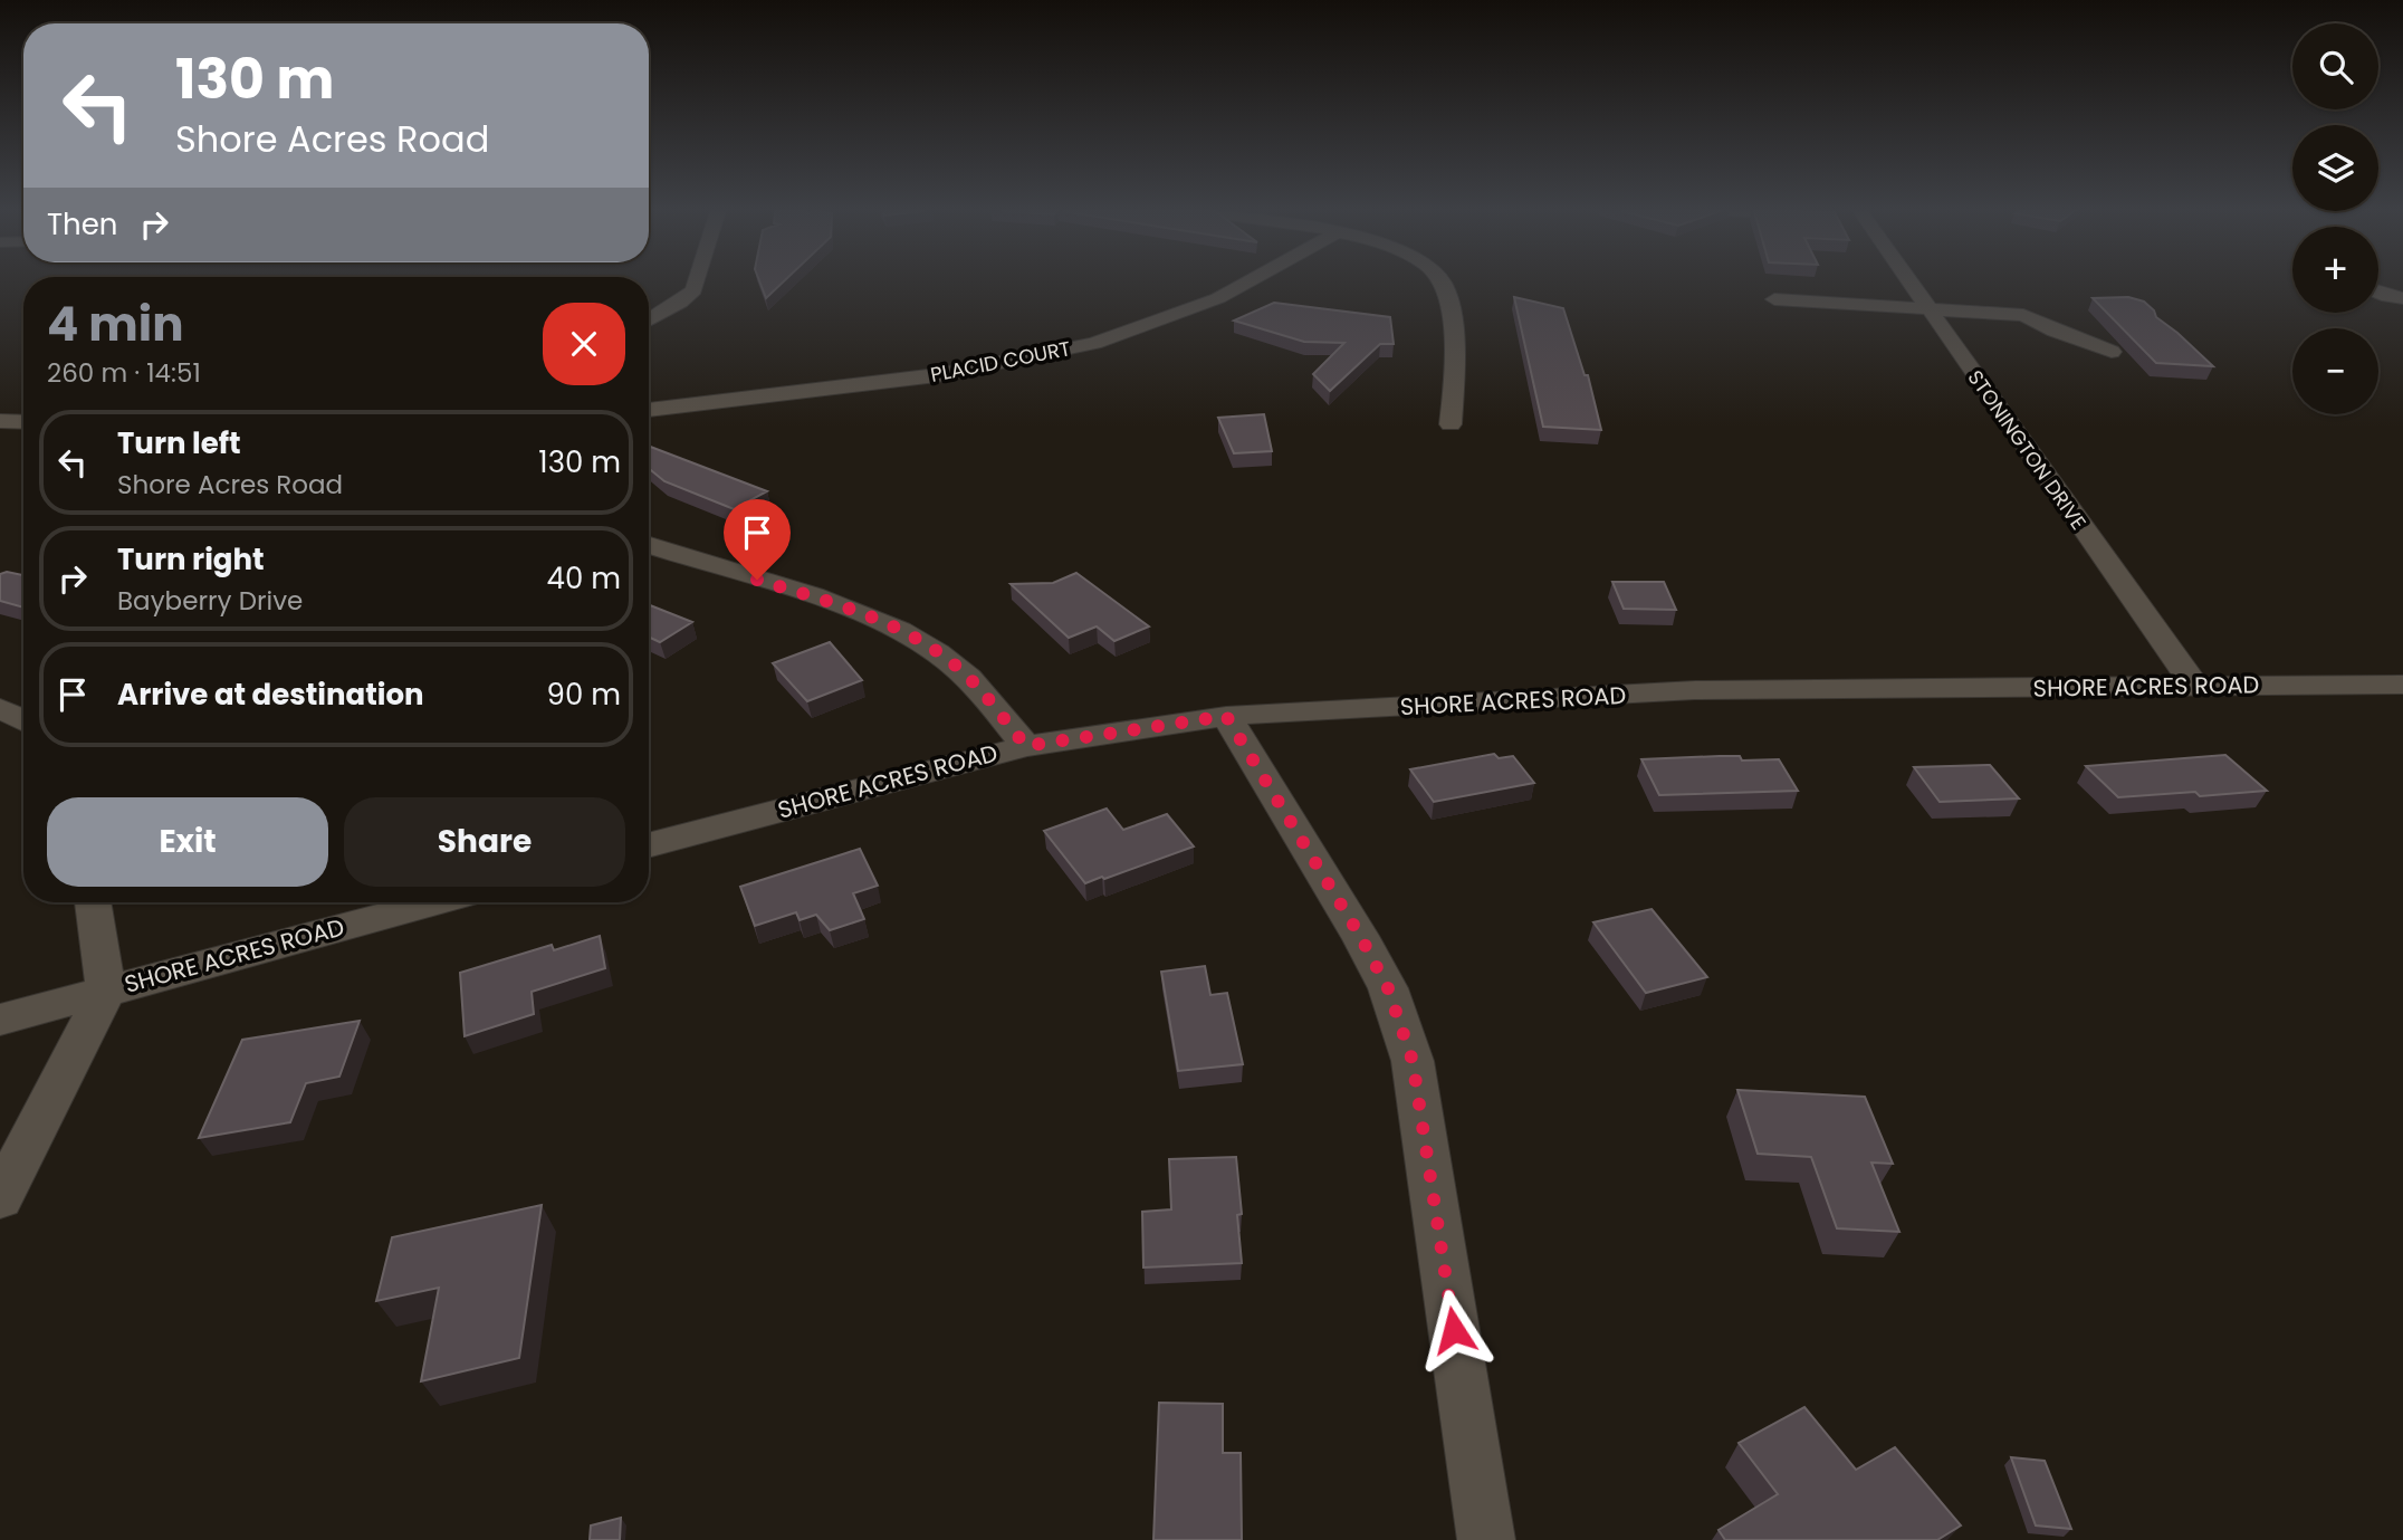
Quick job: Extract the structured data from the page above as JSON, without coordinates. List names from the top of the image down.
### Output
{
  "streets": {
    "street": ["PLACID COURT", "STONINGTON DRIVE", "SHORE ACRES ROAD"]
  },
  "crossings": [
    ["STONINGTON DRIVE", "SHORE ACRES ROAD"]
  ],
  "page": {
    "map_buttons": ["+", "−"],
    "turn": ["130 m", "Shore Acres Road"],
    "then": "Then",
    "heading": ["4 min", "260 m · 14:51"],
    "list": [
      {
        "name": "Turn left",
        "note": "Shore Acres Road",
        "value": "130 m"
      },
      {
        "name": "Turn right",
        "note": "Bayberry Drive",
        "value": "40 m"
      },
      {
        "name": "Arrive at destination",
        "value": "90 m"
      }
    ],
    "buttons": ["Exit", "Share"]
  }
}
